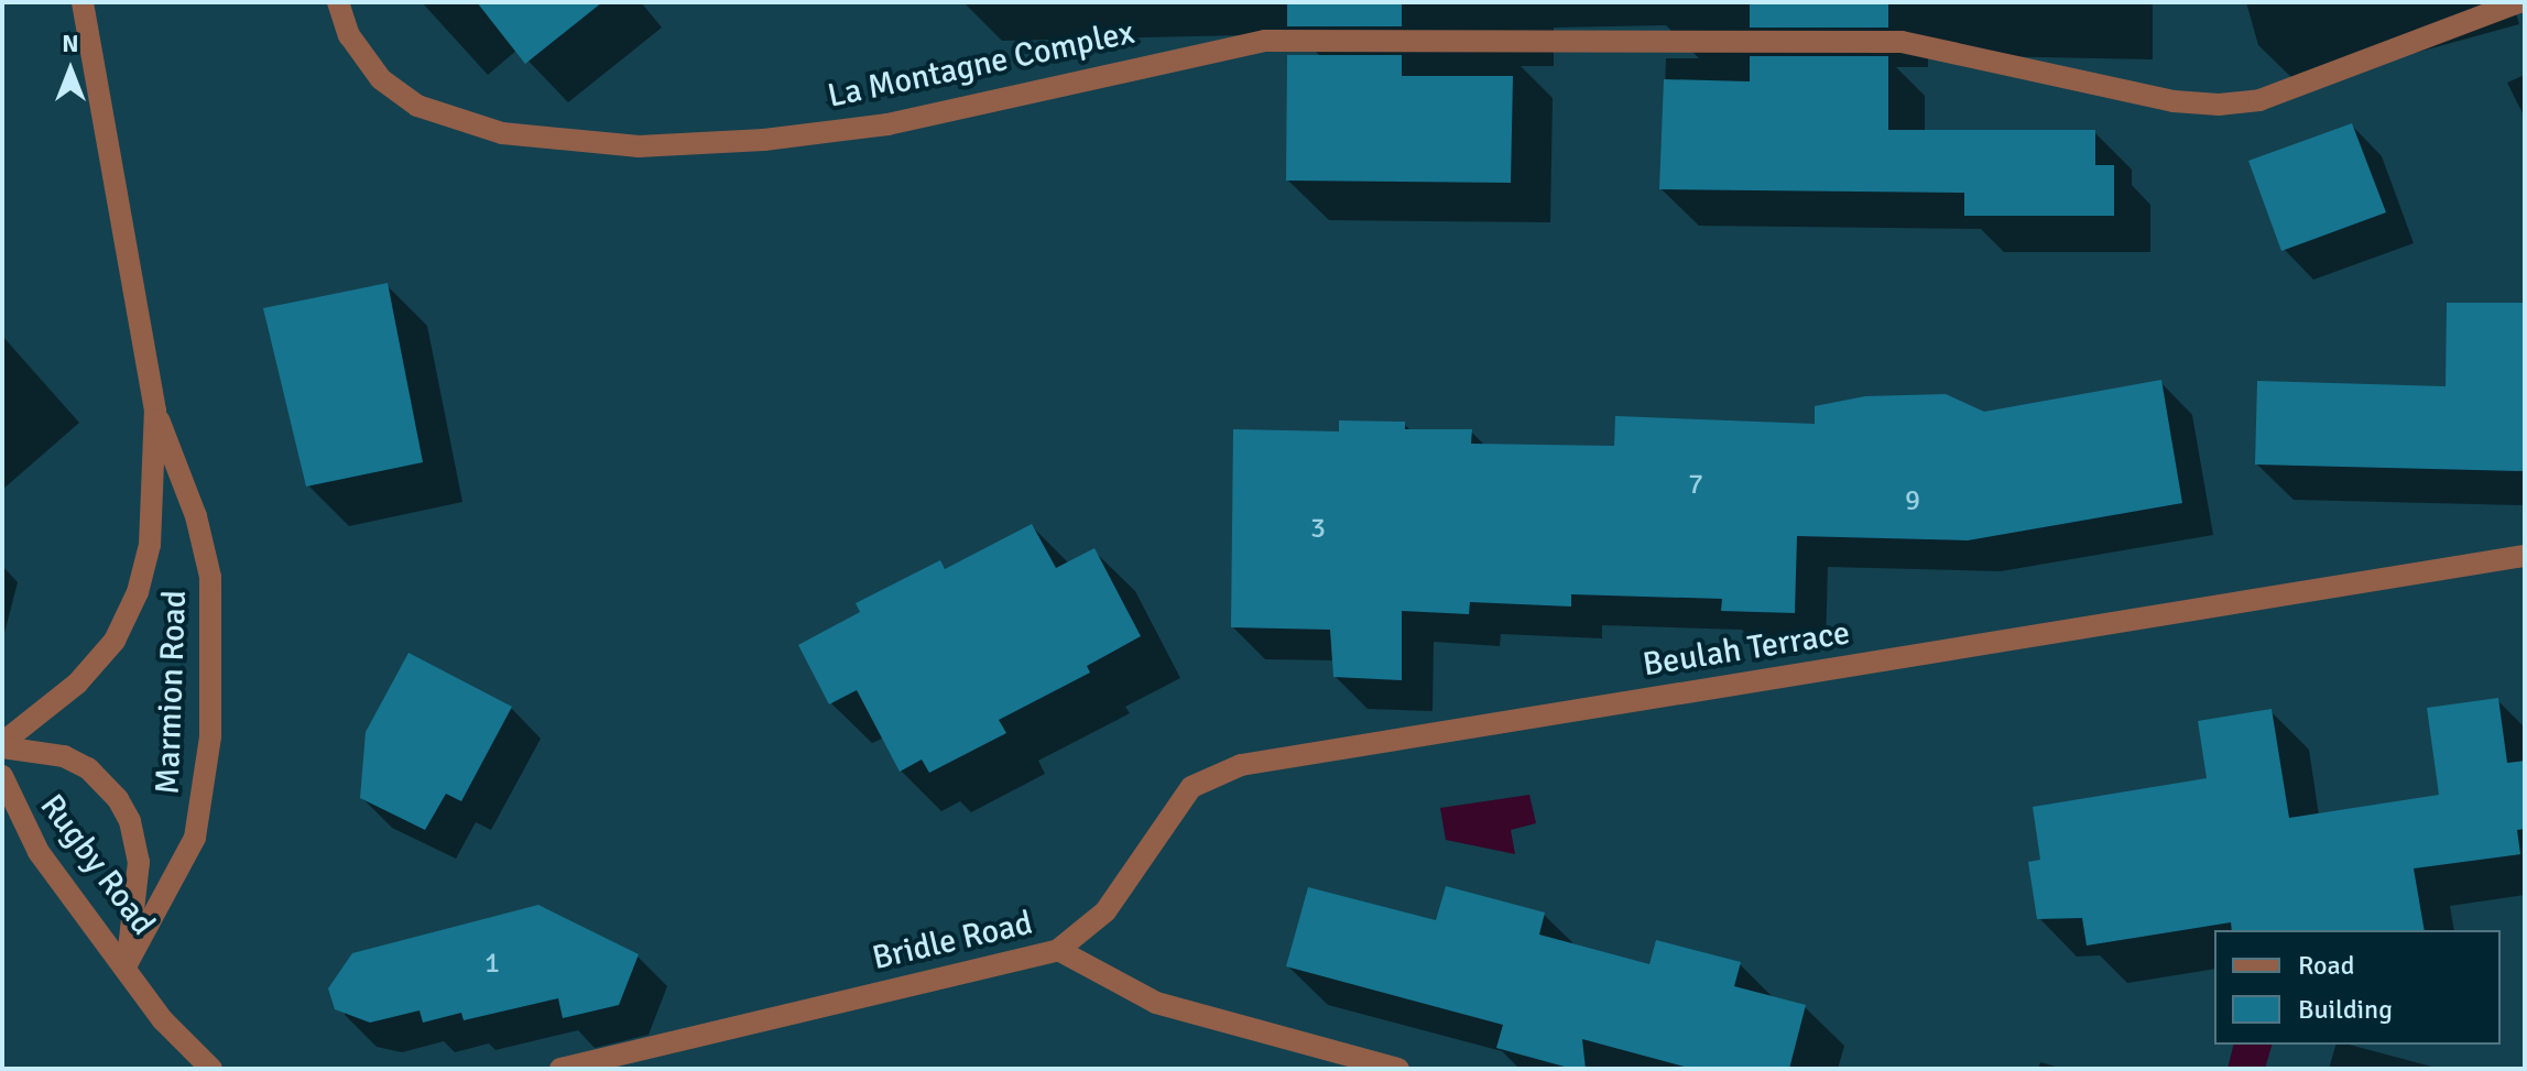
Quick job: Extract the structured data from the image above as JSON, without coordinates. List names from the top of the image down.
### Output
{
  "streets": {
    "street": [
      "La Montagne Complex",
      "Beulah Terrace",
      "Marmion Road",
      "Rugby Road",
      "Bridle Road"
    ]
  },
  "crossings": [
    ["Beulah Terrace", "Bridle Road"],
    ["Marmion Road", "Rugby Road"]
  ],
  "house_numbers": [
    "7",
    "9",
    "3",
    "1"
  ],
  "legend": ["Road", "Building"],
  "north": "top"
}
